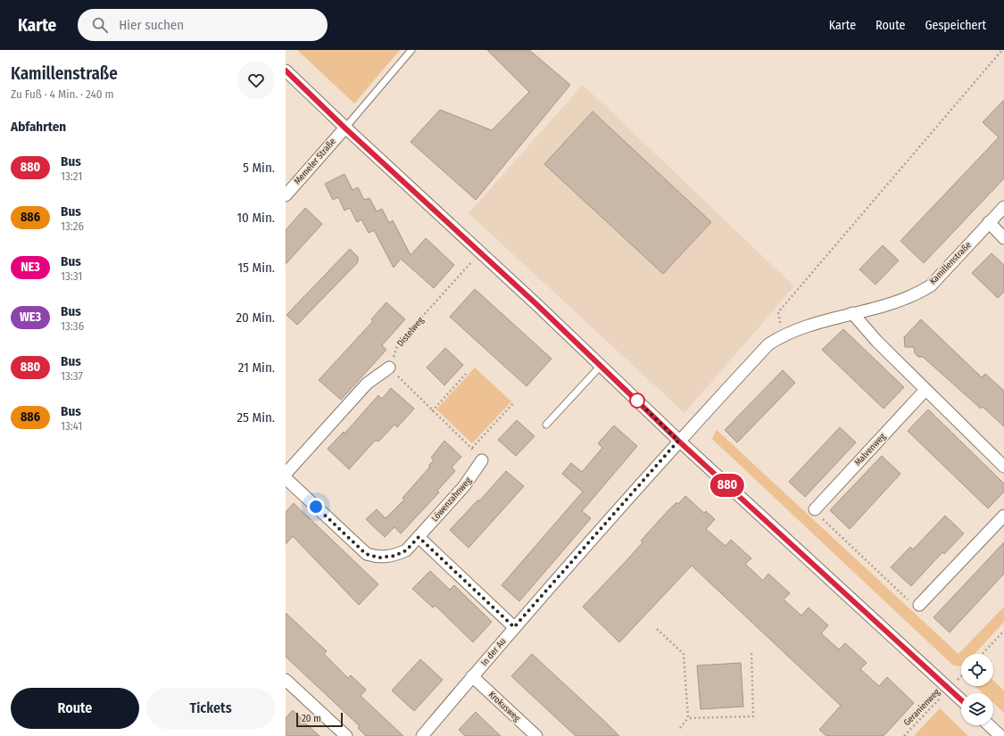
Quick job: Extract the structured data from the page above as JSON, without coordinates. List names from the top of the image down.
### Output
{
  "streets": {
    "street": [
      "Memeler Straße",
      "Kamillenstraße",
      "Malvenweg",
      "Löwenzahnweg",
      "In der Au",
      "Krokusweg"
    ],
    "path": ["Distelweg", "Geranienweg"]
  },
  "crossings": [
    ["Kamillenstraße", "In der Au"],
    ["In der Au", "Krokusweg"]
  ],
  "lines": ["bus line 880"],
  "scale_bar": "20 m",
  "page": {
    "header": "Karte",
    "search": "Hier suchen",
    "nav": ["Karte", "Route", "Gespeichert"],
    "heading": [
      ["Kamillenstraße", "Zu Fuß · 4 Min. · 240 m"],
      "Abfahrten"
    ],
    "on_map": "880",
    "list": [
      {
        "mark": "880",
        "name": "Bus",
        "note": "13:21",
        "value": "5 Min."
      },
      {
        "mark": "886",
        "name": "Bus",
        "note": "13:26",
        "value": "10 Min."
      },
      {
        "mark": "NE3",
        "name": "Bus",
        "note": "13:31",
        "value": "15 Min."
      },
      {
        "mark": "WE3",
        "name": "Bus",
        "note": "13:36",
        "value": "20 Min."
      },
      {
        "mark": "880",
        "name": "Bus",
        "note": "13:37",
        "value": "21 Min."
      },
      {
        "mark": "886",
        "name": "Bus",
        "note": "13:41",
        "value": "25 Min."
      }
    ],
    "buttons": ["Route", "Tickets"],
    "scale": "20 m"
  }
}
